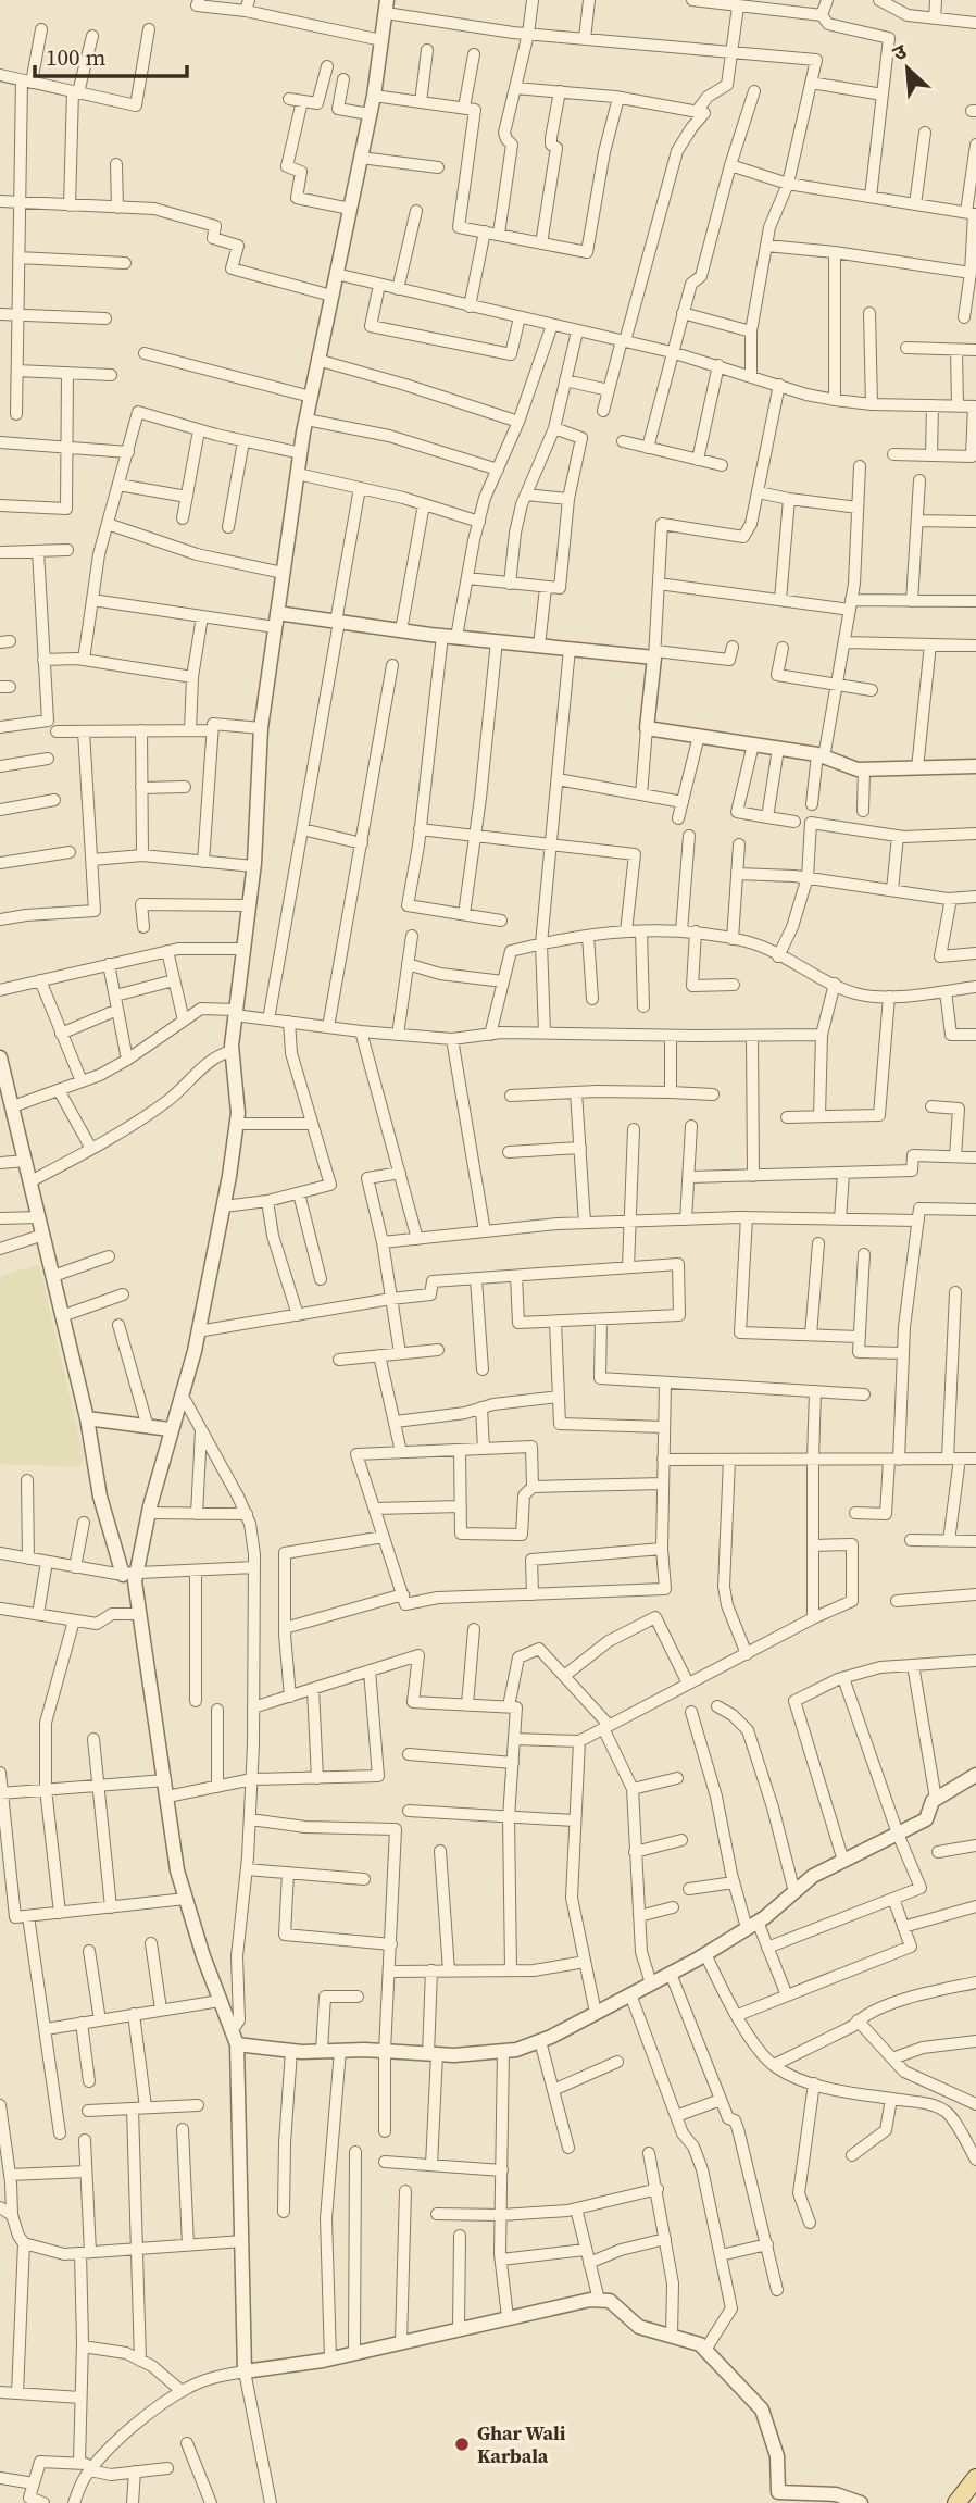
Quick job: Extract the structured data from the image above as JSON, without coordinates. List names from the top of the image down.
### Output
{
  "places": ["Ghar Wali Karbala"],
  "scale_bar": "100 m",
  "north": "top left"
}
